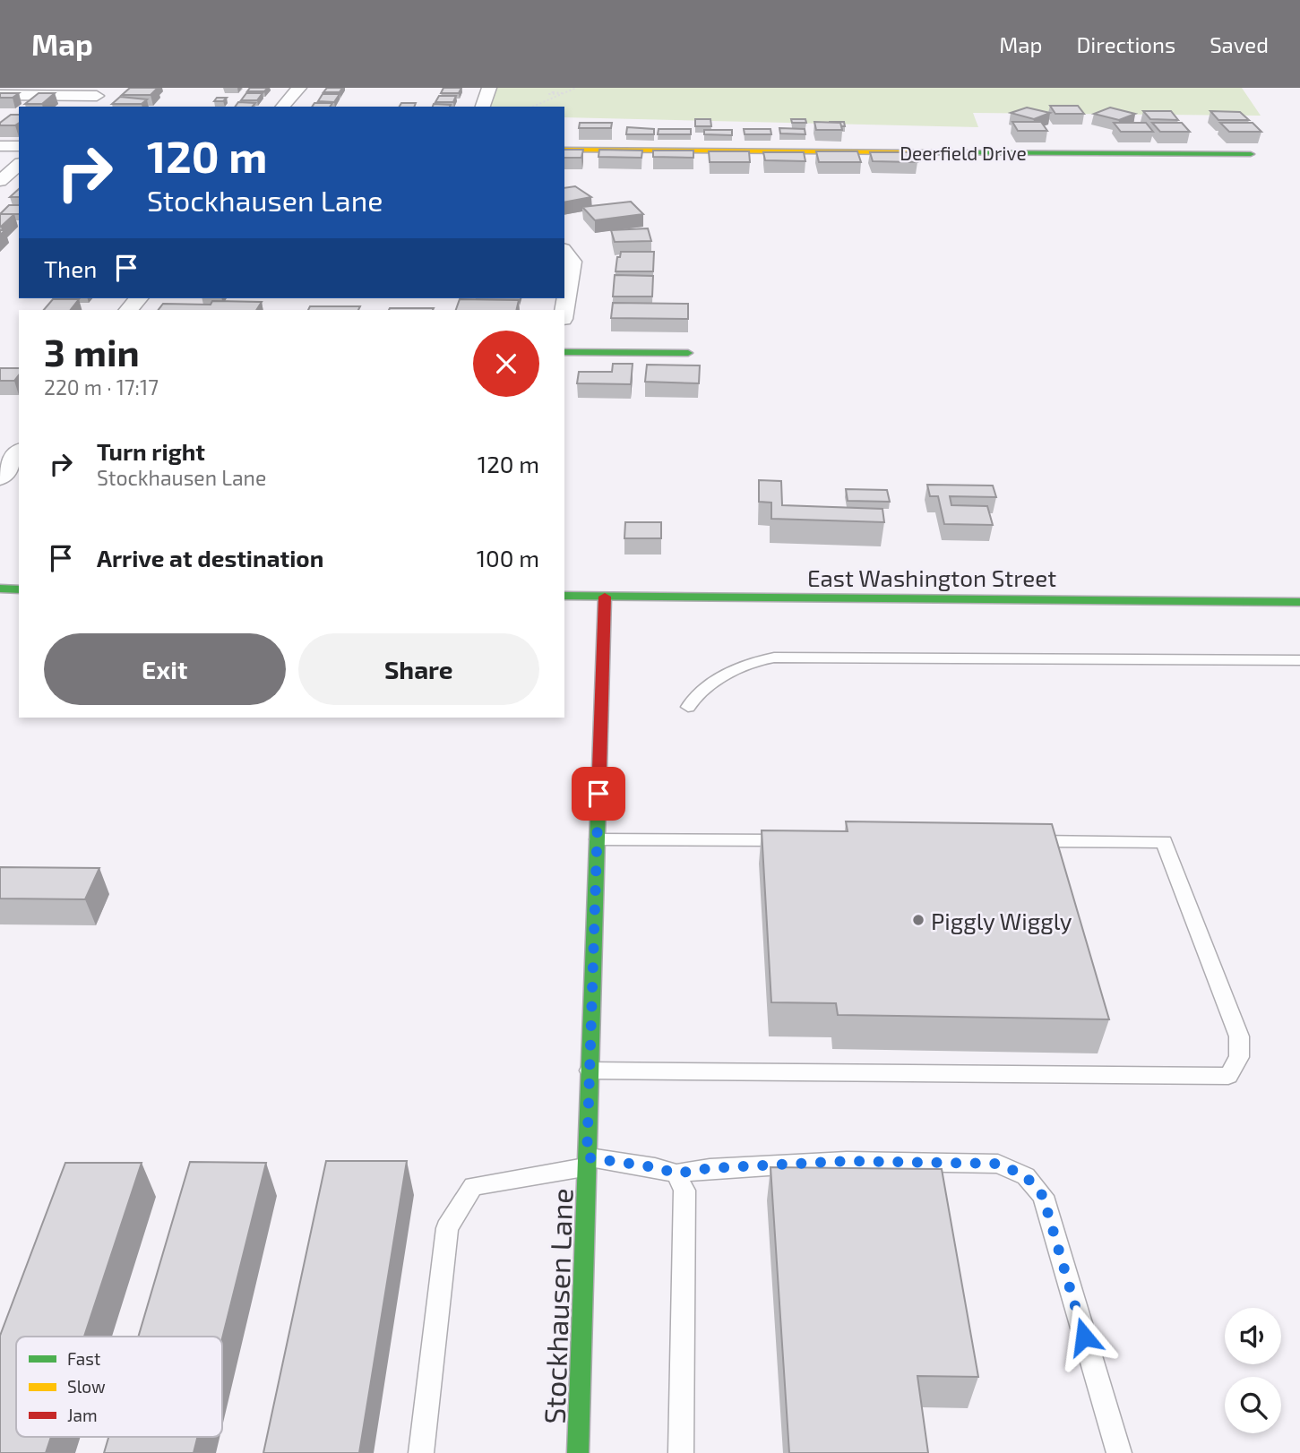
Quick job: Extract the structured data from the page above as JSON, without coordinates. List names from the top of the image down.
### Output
{
  "streets": {
    "street": ["Deerfield Drive", "East Washington Street", "Stockhausen Lane"]
  },
  "crossings": [
    ["East Washington Street", "Stockhausen Lane"]
  ],
  "places": ["Piggly Wiggly"],
  "legend": ["Fast", "Slow", "Jam"],
  "page": {
    "header": "Map",
    "nav": ["Map", "Directions", "Saved"],
    "turn": ["120 m", "Stockhausen Lane"],
    "then": "Then",
    "heading": ["3 min", "220 m · 17:17"],
    "list": [
      {
        "name": "Turn right",
        "note": "Stockhausen Lane",
        "value": "120 m"
      },
      {
        "name": "Arrive at destination",
        "value": "100 m"
      }
    ],
    "buttons": ["Exit", "Share"]
  }
}
